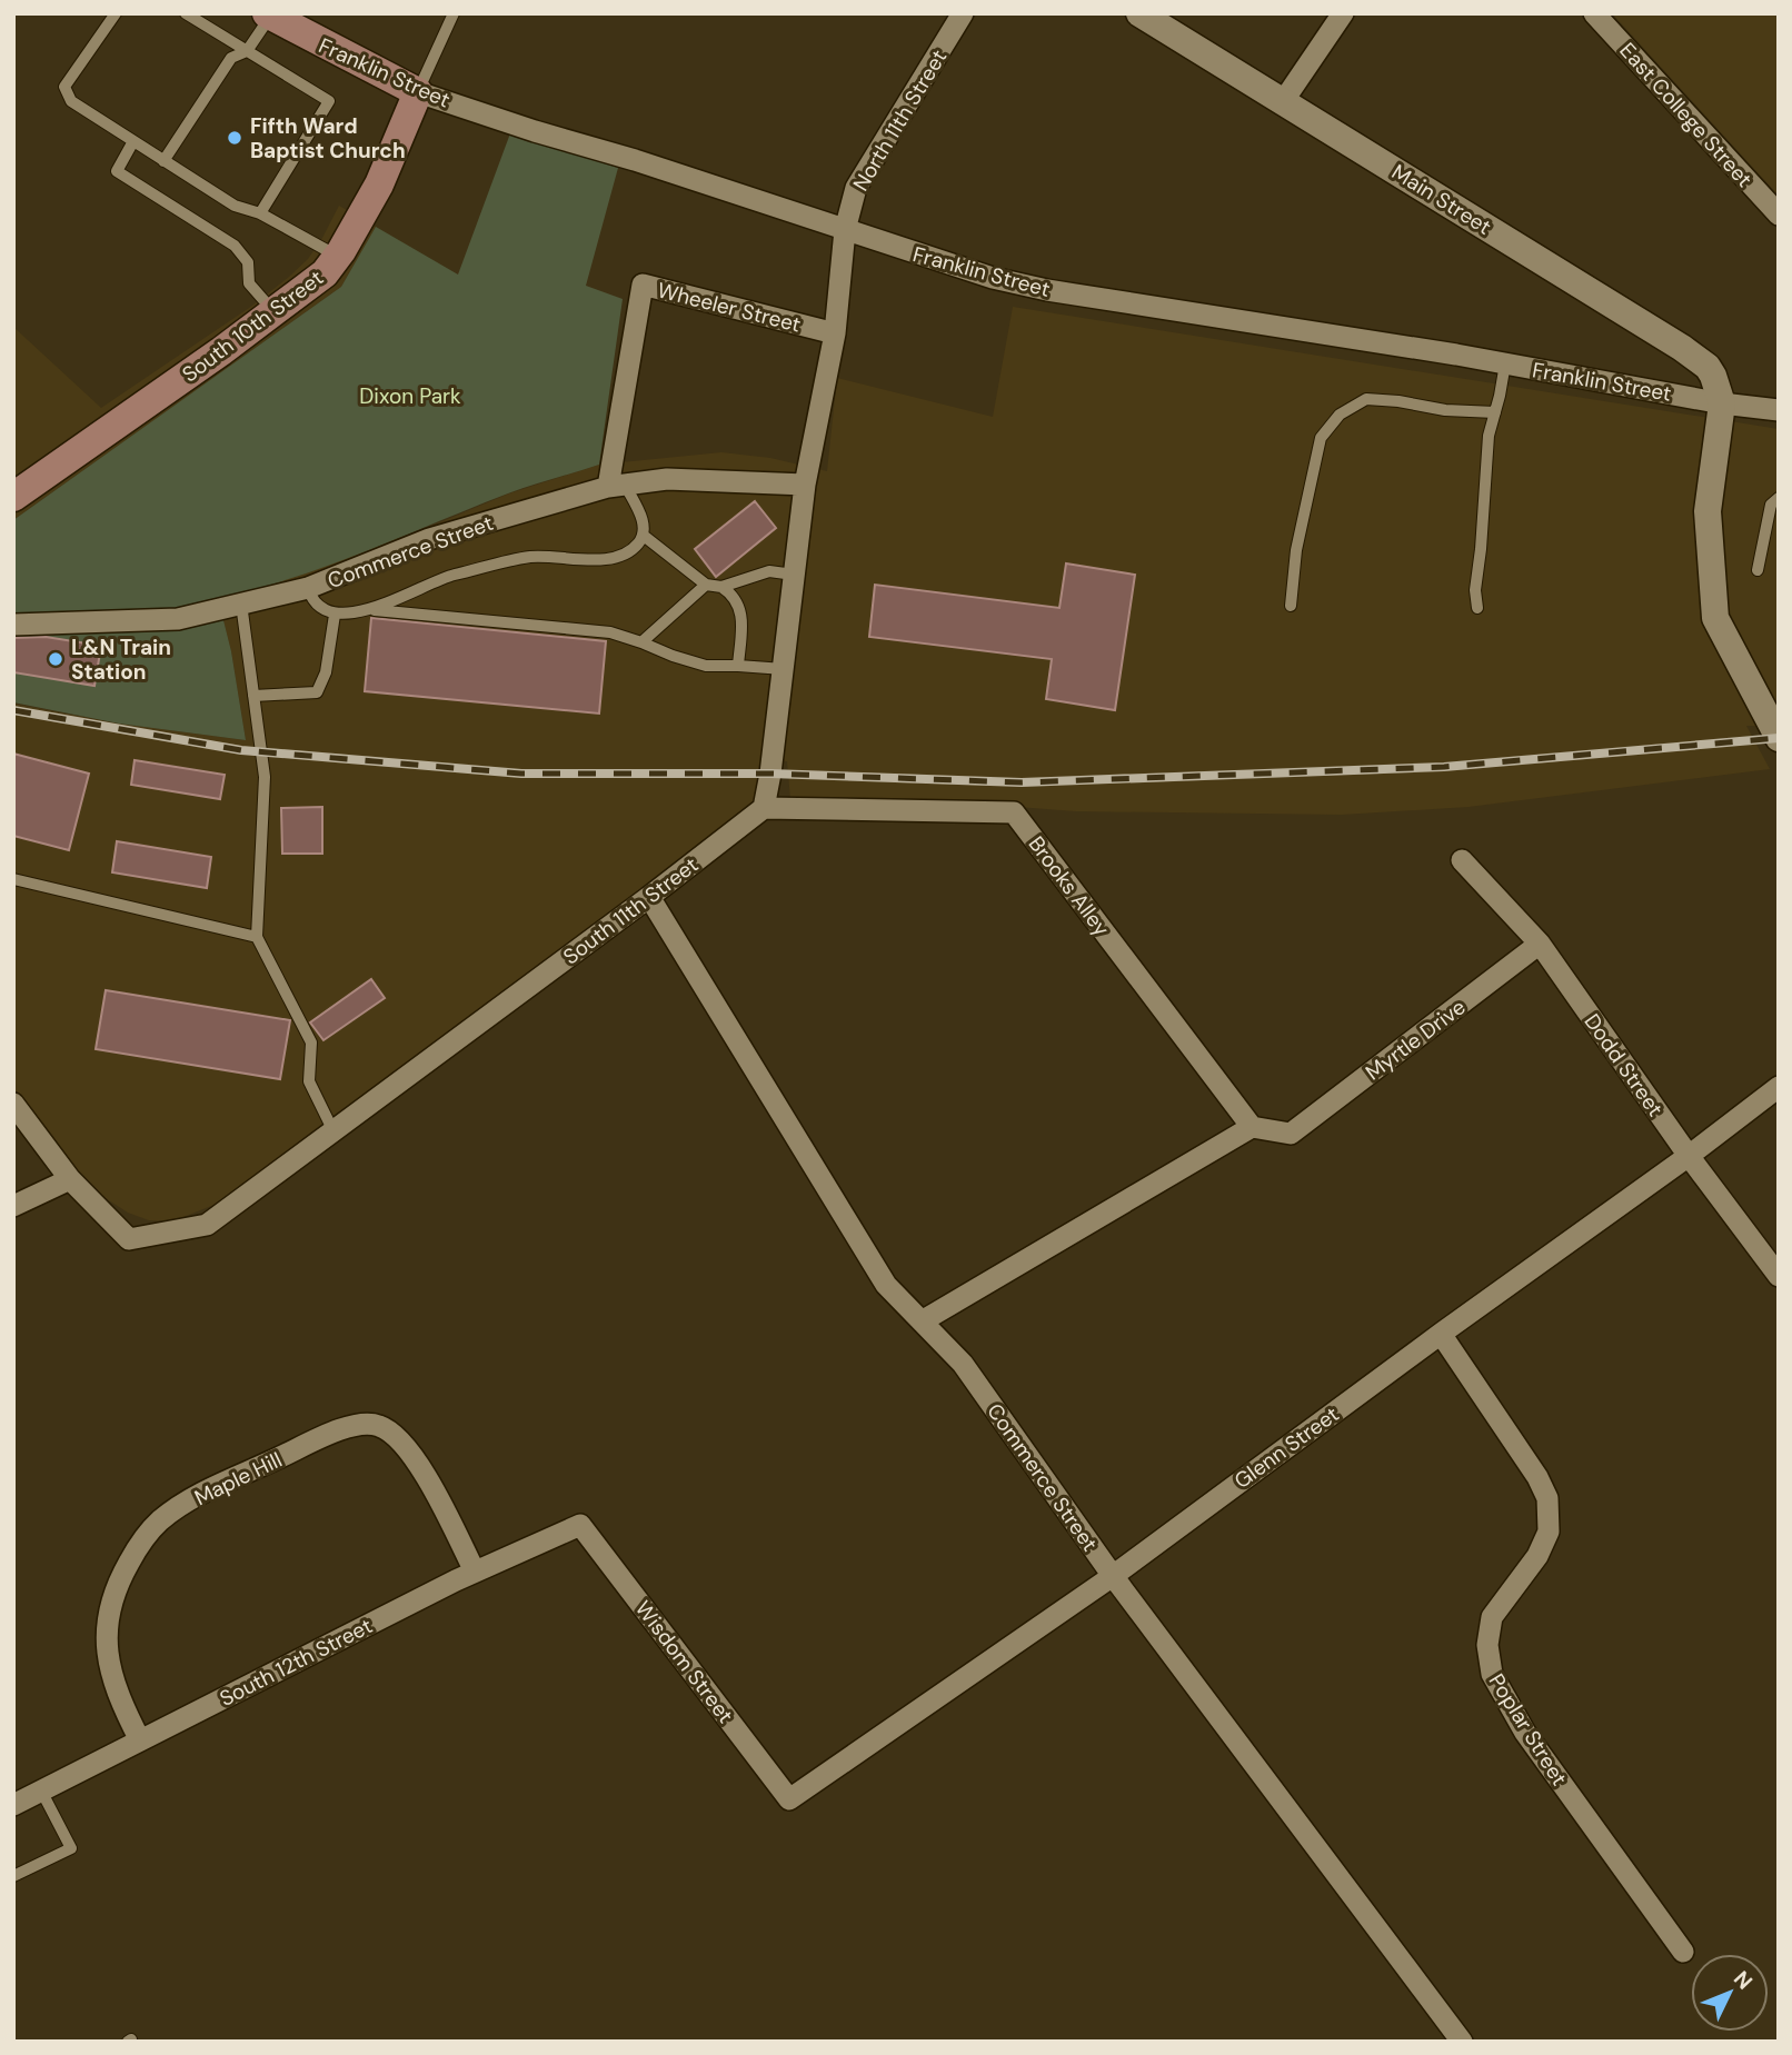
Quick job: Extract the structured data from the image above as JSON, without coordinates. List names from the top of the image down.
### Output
{
  "streets": {
    "main road": ["Franklin Street", "South 10th Street"],
    "street": [
      "East College Street",
      "North 11th Street",
      "Main Street",
      "Wheeler Street",
      "Commerce Street",
      "Brooks Alley",
      "South 11th Street",
      "Myrtle Drive",
      "Dodd Street",
      "Glenn Street",
      "Maple Hill",
      "South 12th Street",
      "Wisdom Street",
      "Poplar Street"
    ]
  },
  "crossings": [
    ["Franklin Street", "North 11th Street"],
    ["Franklin Street", "Main Street"],
    ["Franklin Street", "South 10th Street"],
    ["Wheeler Street", "Commerce Street"],
    ["Commerce Street", "South 11th Street"],
    ["Commerce Street", "Glenn Street"],
    ["Brooks Alley", "South 11th Street"],
    ["Brooks Alley", "Myrtle Drive"],
    ["Myrtle Drive", "Dodd Street"],
    ["Dodd Street", "Glenn Street"],
    ["Glenn Street", "Wisdom Street"],
    ["Glenn Street", "Poplar Street"],
    ["Maple Hill", "South 12th Street"],
    ["South 12th Street", "Wisdom Street"]
  ],
  "parks": ["Dixon Park"],
  "places": ["Fifth Ward Baptist Church", "L&N Train Station"],
  "north": "top right"
}
